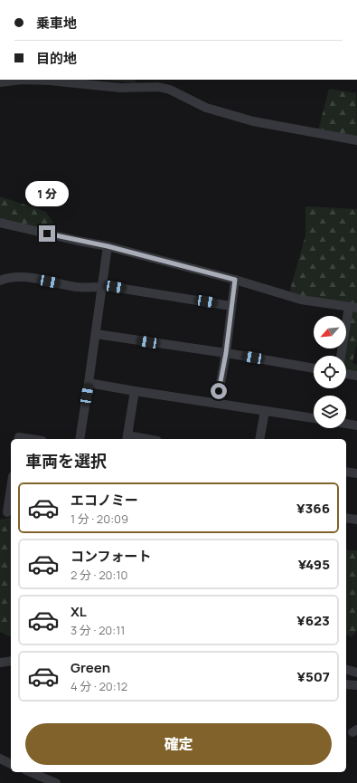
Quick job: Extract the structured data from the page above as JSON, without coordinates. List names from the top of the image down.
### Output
{
  "north": "bottom left",
  "page": {
    "banner": ["乗車地", "目的地"],
    "bubble": "1 分",
    "heading": "車両を選択",
    "list": [
      {
        "name": "エコノミー",
        "note": "1 分 · 20:09",
        "value": "¥366"
      },
      {
        "name": "コンフォート",
        "note": "2 分 · 20:10",
        "value": "¥495"
      },
      {
        "name": "XL",
        "note": "3 分 · 20:11",
        "value": "¥623"
      },
      {
        "name": "Green",
        "note": "4 分 · 20:12",
        "value": "¥507"
      }
    ],
    "buttons": "確定"
  }
}
